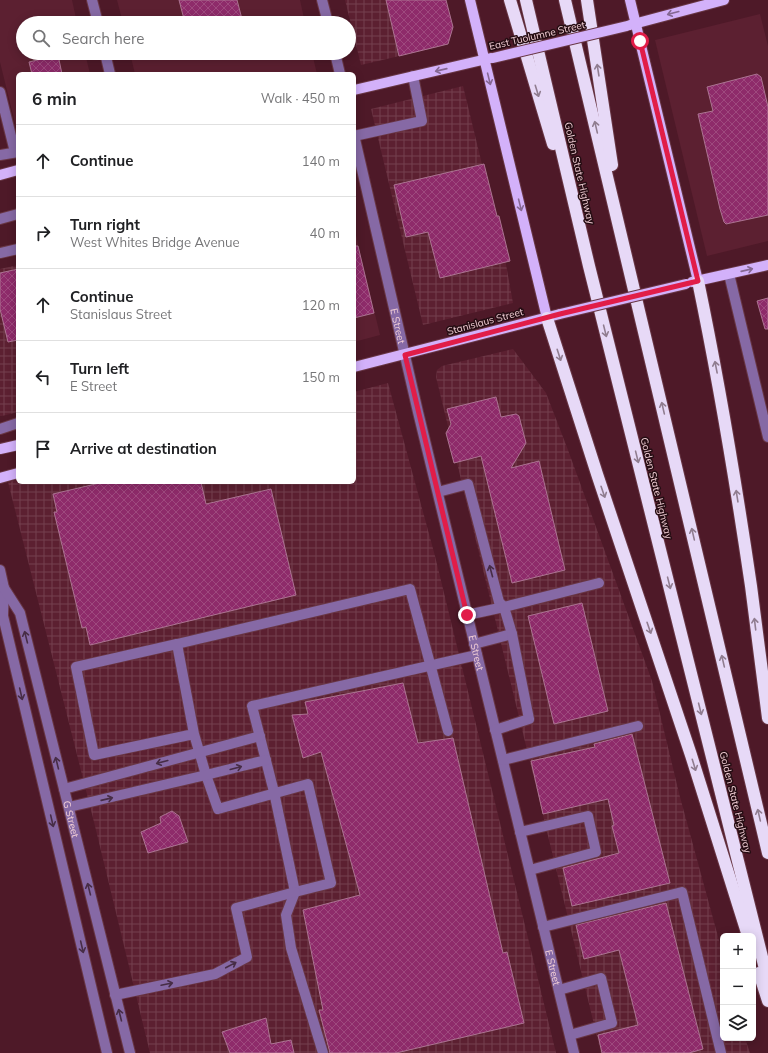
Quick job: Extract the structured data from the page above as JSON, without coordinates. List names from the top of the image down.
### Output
{
  "streets": {
    "highway": ["Golden State Highway"],
    "main road": ["East Tuolumne Street", "Stanislaus Street"],
    "street": ["E Street", "G Street"]
  },
  "crossings": [
    ["Stanislaus Street", "E Street"]
  ],
  "one_way": ["East Tuolumne Street"],
  "page": {
    "search": "Search here",
    "heading": ["6 min", "Walk · 450 m"],
    "list": [
      ["Continue", "140 m"],
      ["Turn right", "West Whites Bridge Avenue", "40 m"],
      ["Continue", "Stanislaus Street", "120 m"],
      ["Turn left", "E Street", "150 m"],
      "Arrive at destination"
    ],
    "map_buttons": ["+", "−"]
  }
}
